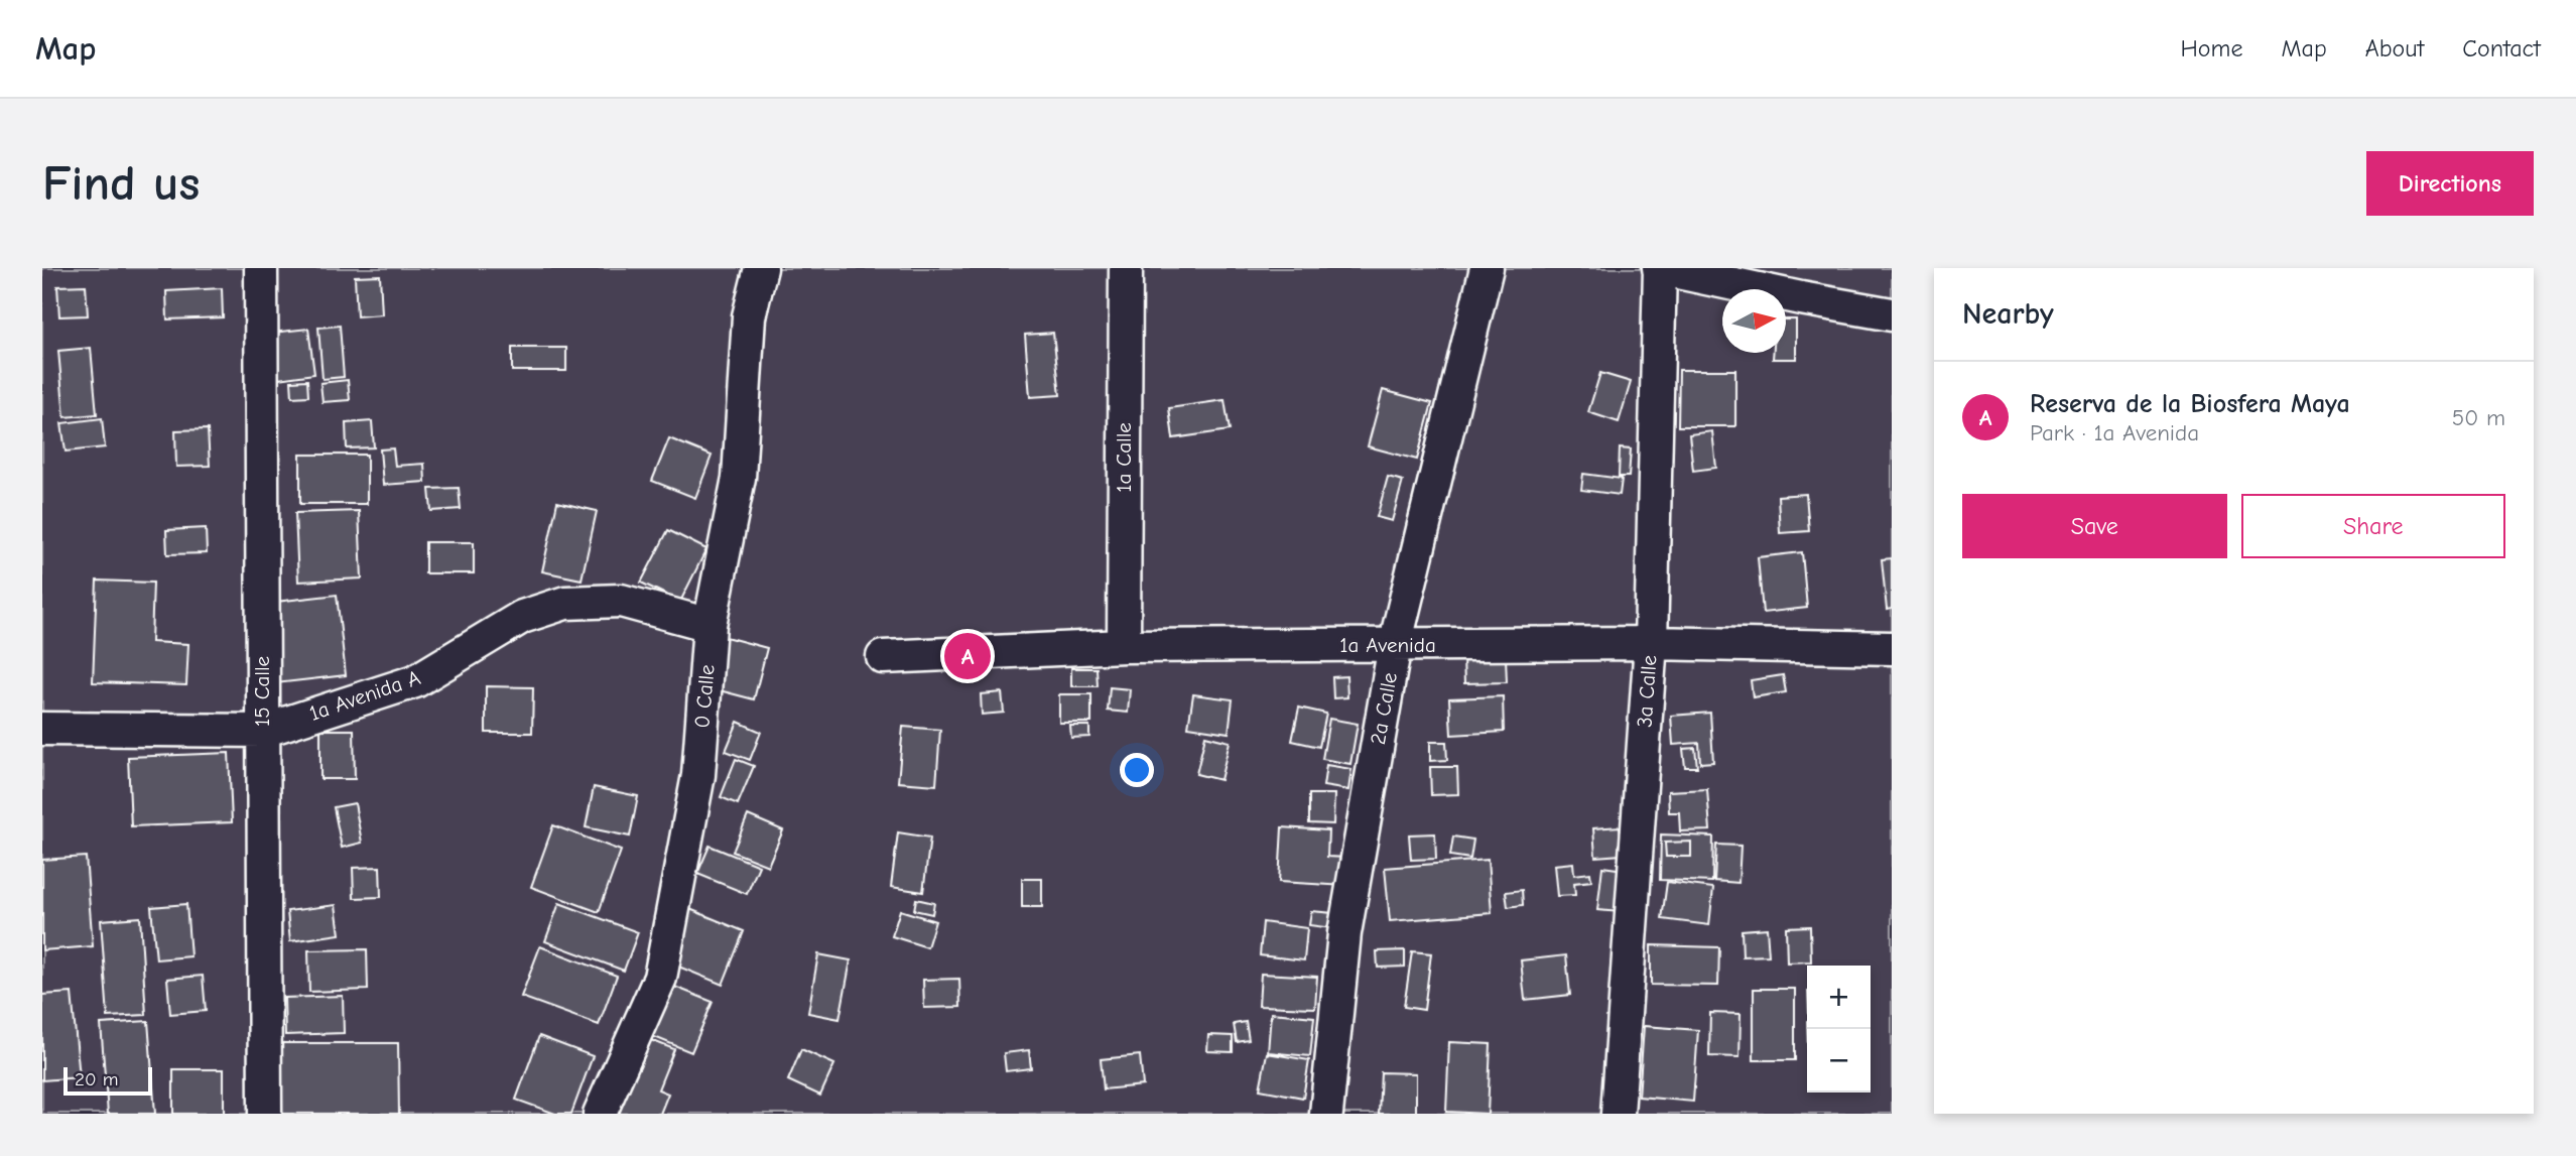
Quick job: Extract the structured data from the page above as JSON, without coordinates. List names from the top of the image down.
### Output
{
  "streets": {
    "street": [
      "1a Calle",
      "1a Avenida",
      "15 Calle",
      "3a Calle",
      "1a Avenida A",
      "0 Calle",
      "2a Calle"
    ]
  },
  "crossings": [
    ["1a Calle", "1a Avenida"],
    ["1a Avenida", "3a Calle"],
    ["1a Avenida", "2a Calle"],
    ["15 Calle", "1a Avenida A"],
    ["1a Avenida A", "0 Calle"]
  ],
  "scale_bar": "20 m",
  "north": "right",
  "page": {
    "header": "Map",
    "nav": [
      "Home",
      "Map",
      "About",
      "Contact"
    ],
    "buttons": [
      "Directions",
      ["Save", "Share"]
    ],
    "title": "Find us",
    "heading": "Nearby",
    "list": [
      {
        "mark": "A",
        "name": "Reserva de la Biosfera Maya",
        "note": "Park · 1a Avenida",
        "value": "50 m"
      }
    ],
    "pins": "A",
    "map_buttons": ["+", "−"],
    "scale": "20 m"
  }
}
